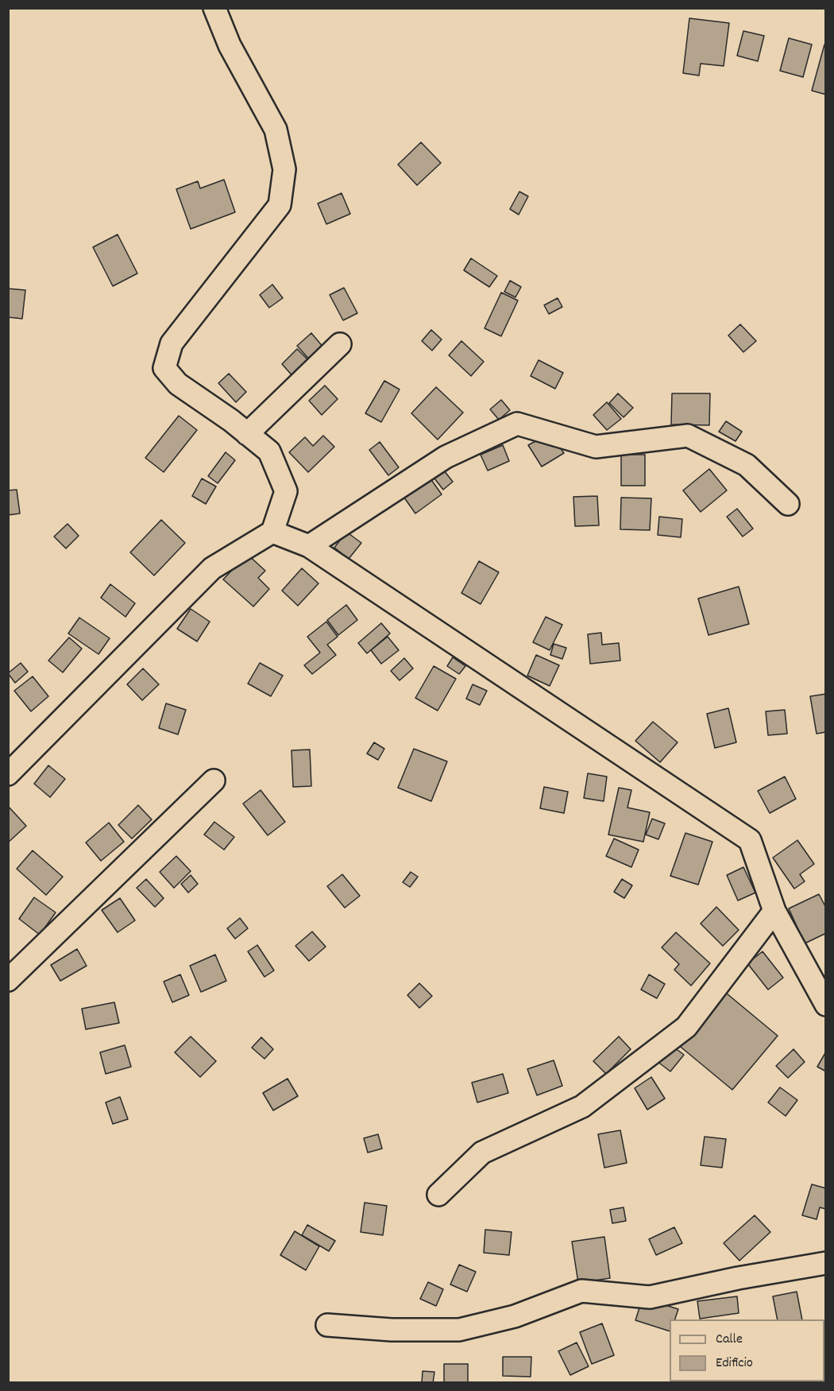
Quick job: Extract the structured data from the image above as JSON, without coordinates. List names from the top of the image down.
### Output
{
  "legend": ["Calle", "Edificio"]
}
